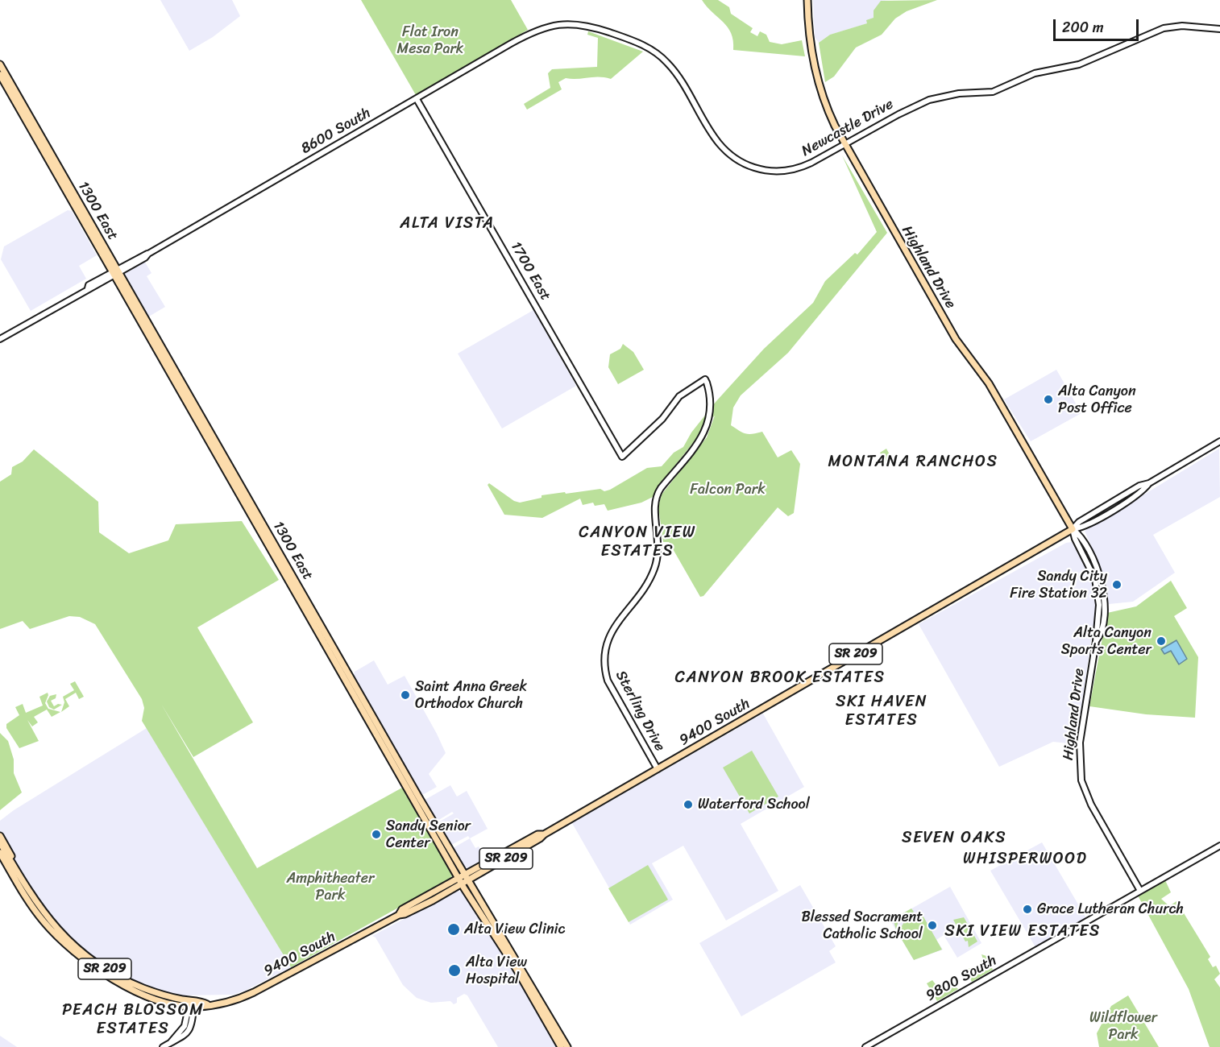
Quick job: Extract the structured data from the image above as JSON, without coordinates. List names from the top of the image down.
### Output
{
  "streets": {
    "main road": [
      "1300 East",
      "Highland Drive",
      "SR 209",
      "9400 South"
    ],
    "street": [
      "Newcastle Drive",
      "8600 South",
      "1700 East",
      "Sterling Drive",
      "9800 South"
    ]
  },
  "crossings": [
    ["Newcastle Drive", "8600 South"],
    ["Newcastle Drive", "Highland Drive"],
    ["8600 South", "1300 East"],
    ["8600 South", "1700 East"],
    ["1300 East", "9400 South"],
    ["Highland Drive", "9400 South"],
    ["Highland Drive", "9800 South"],
    ["1700 East", "Sterling Drive"],
    ["SR 209", "9400 South"],
    ["Sterling Drive", "9400 South"]
  ],
  "districts": [
    "ALTA VISTA",
    "MONTANA RANCHOS",
    "CANYON VIEW ESTATES",
    "CANYON BROOK ESTATES",
    "SKI HAVEN ESTATES",
    "SEVEN OAKS",
    "WHISPERWOOD",
    "SKI VIEW ESTATES",
    "PEACH BLOSSOM ESTATES"
  ],
  "parks": [
    "Flat Iron Mesa Park",
    "Falcon Park",
    "Amphitheater Park",
    "Wildflower Park"
  ],
  "places": [
    "Alta Canyon Post Office",
    "Sandy City Fire Station 32",
    "Alta Canyon Sports Center",
    "Saint Anna Greek Orthodox Church",
    "Waterford School",
    "Sandy Senior Center",
    "Grace Lutheran Church",
    "Blessed Sacrament Catholic School",
    "Alta View Clinic",
    "Alta View Hospital"
  ],
  "scale_bar": "200 m"
}
